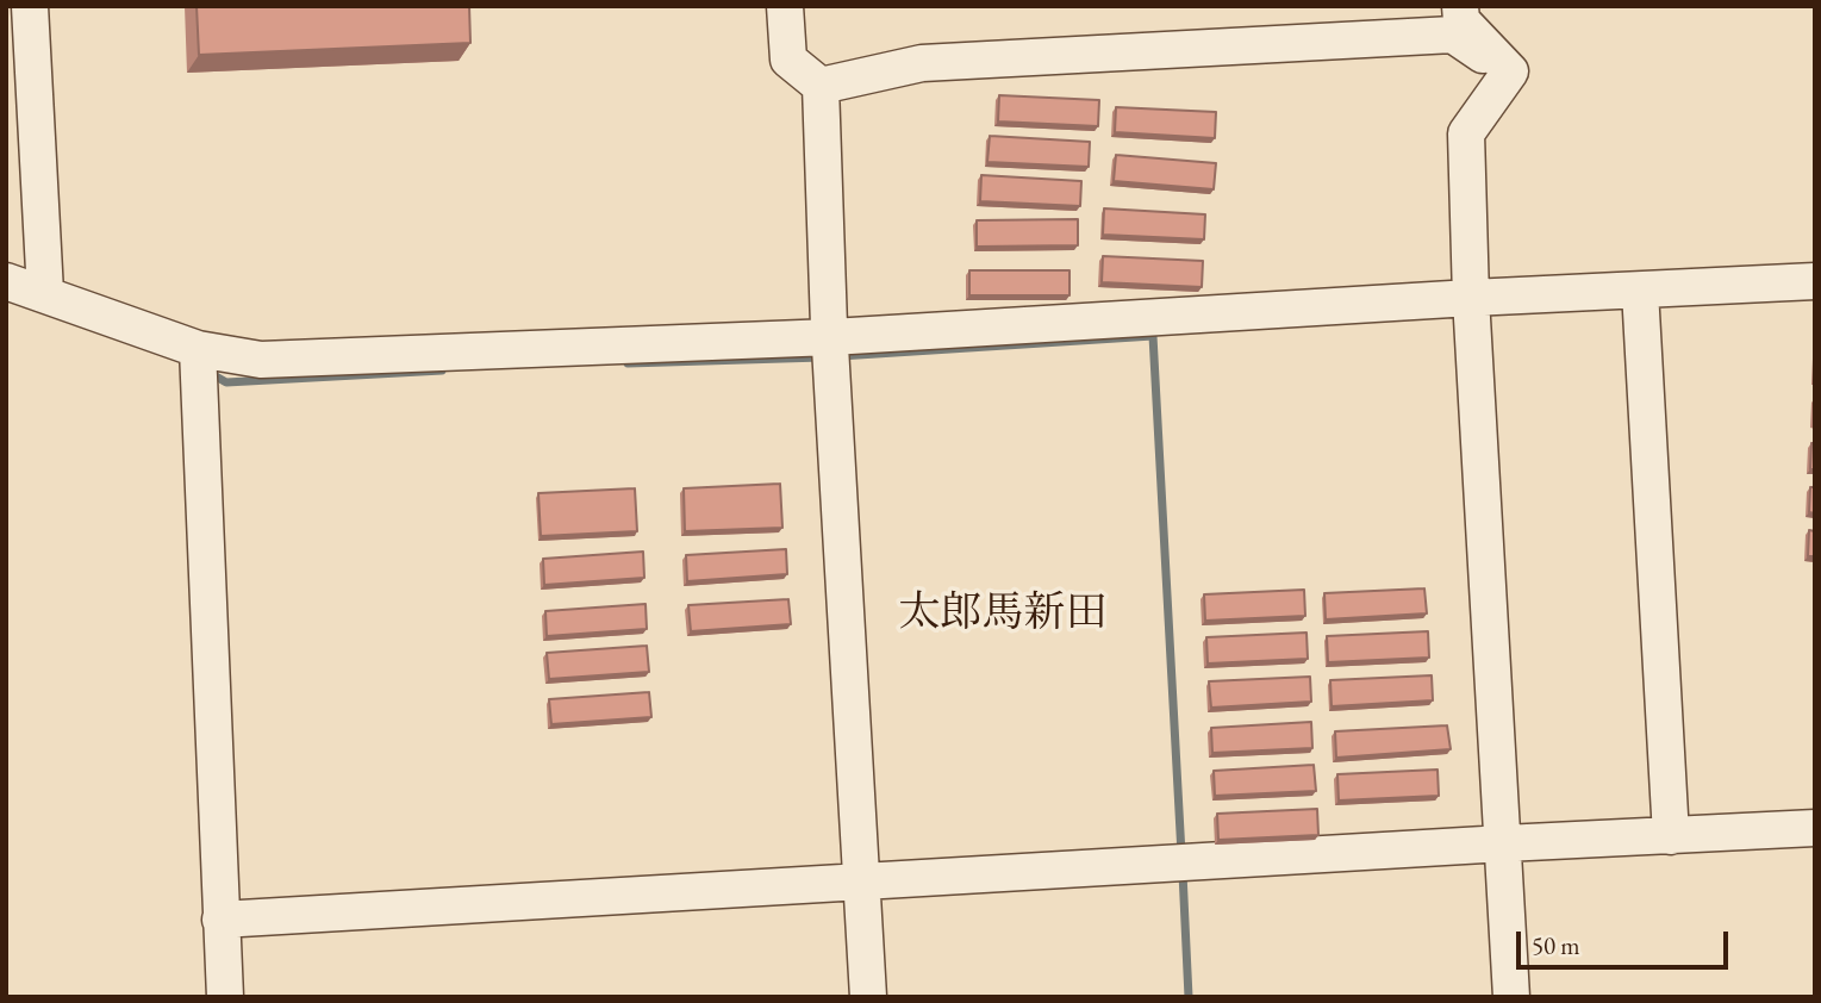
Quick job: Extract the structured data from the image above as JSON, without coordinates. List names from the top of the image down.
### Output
{
  "districts": ["太郎馬新田"],
  "scale_bar": "50 m"
}
